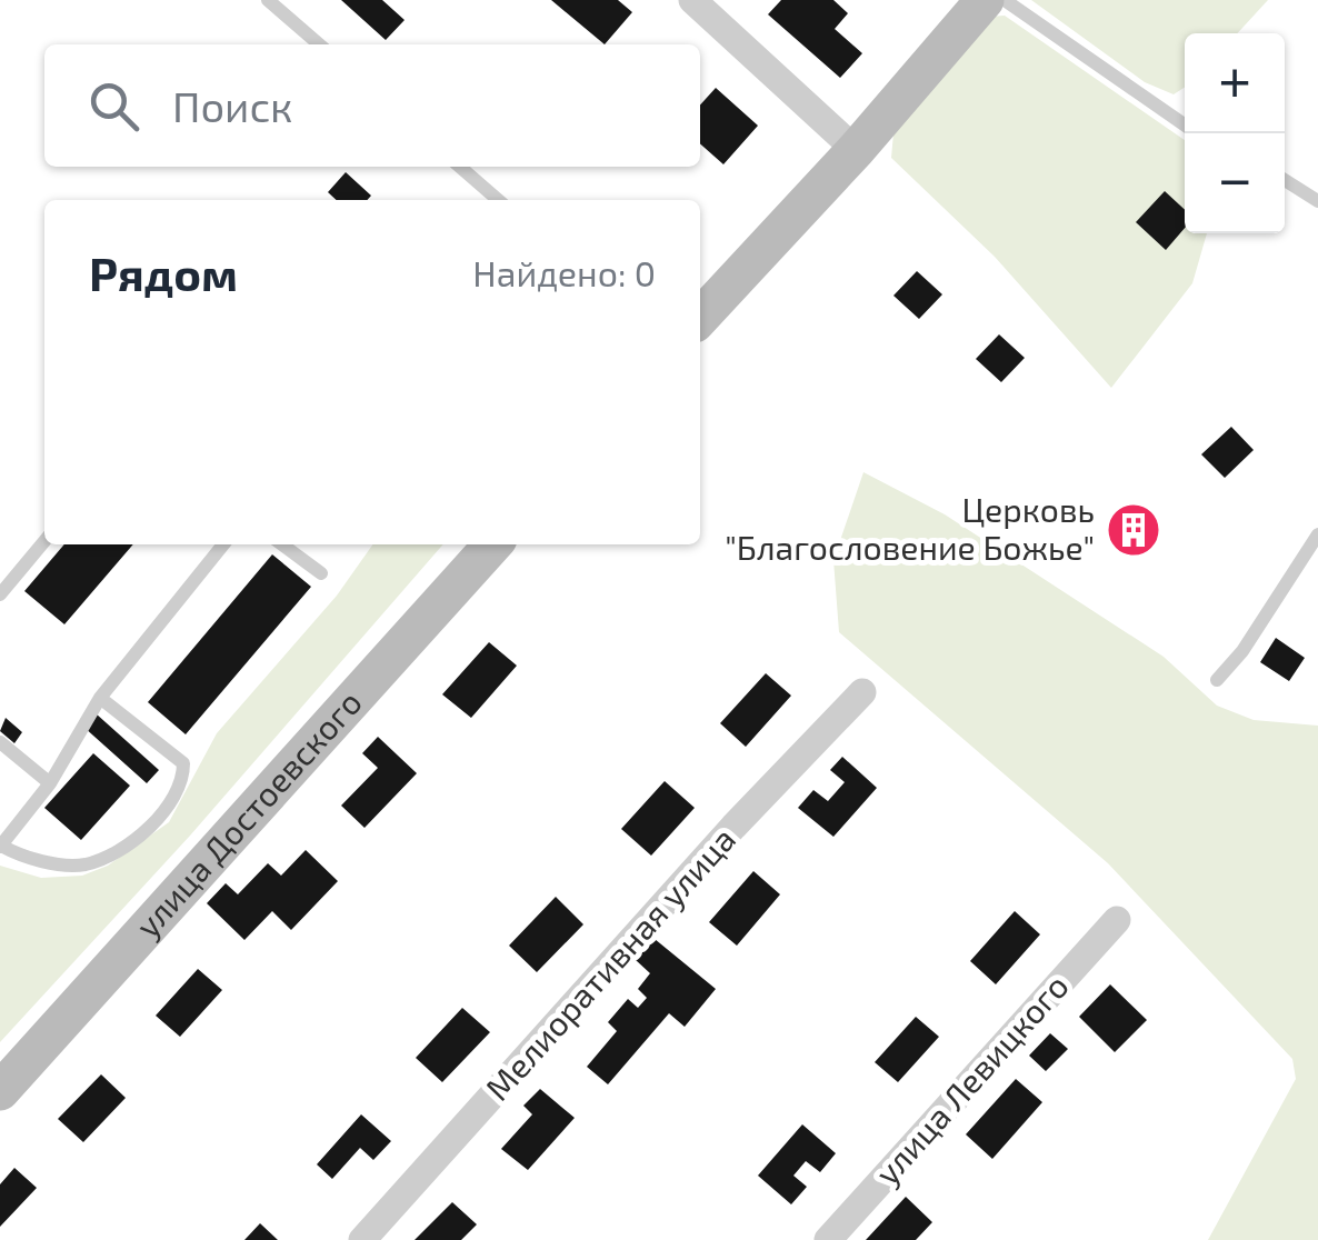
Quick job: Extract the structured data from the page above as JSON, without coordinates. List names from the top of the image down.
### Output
{
  "streets": {
    "main road": ["улица Достоевского"],
    "street": ["Мелиоративная улица", "улица Левицкого"]
  },
  "places": {
    "building": ["Церковь \"Благословение Божье\""]
  },
  "page": {
    "map_buttons": ["+", "−"],
    "search": "Поиск",
    "heading": ["Рядом", "Найдено: 0"]
  }
}
